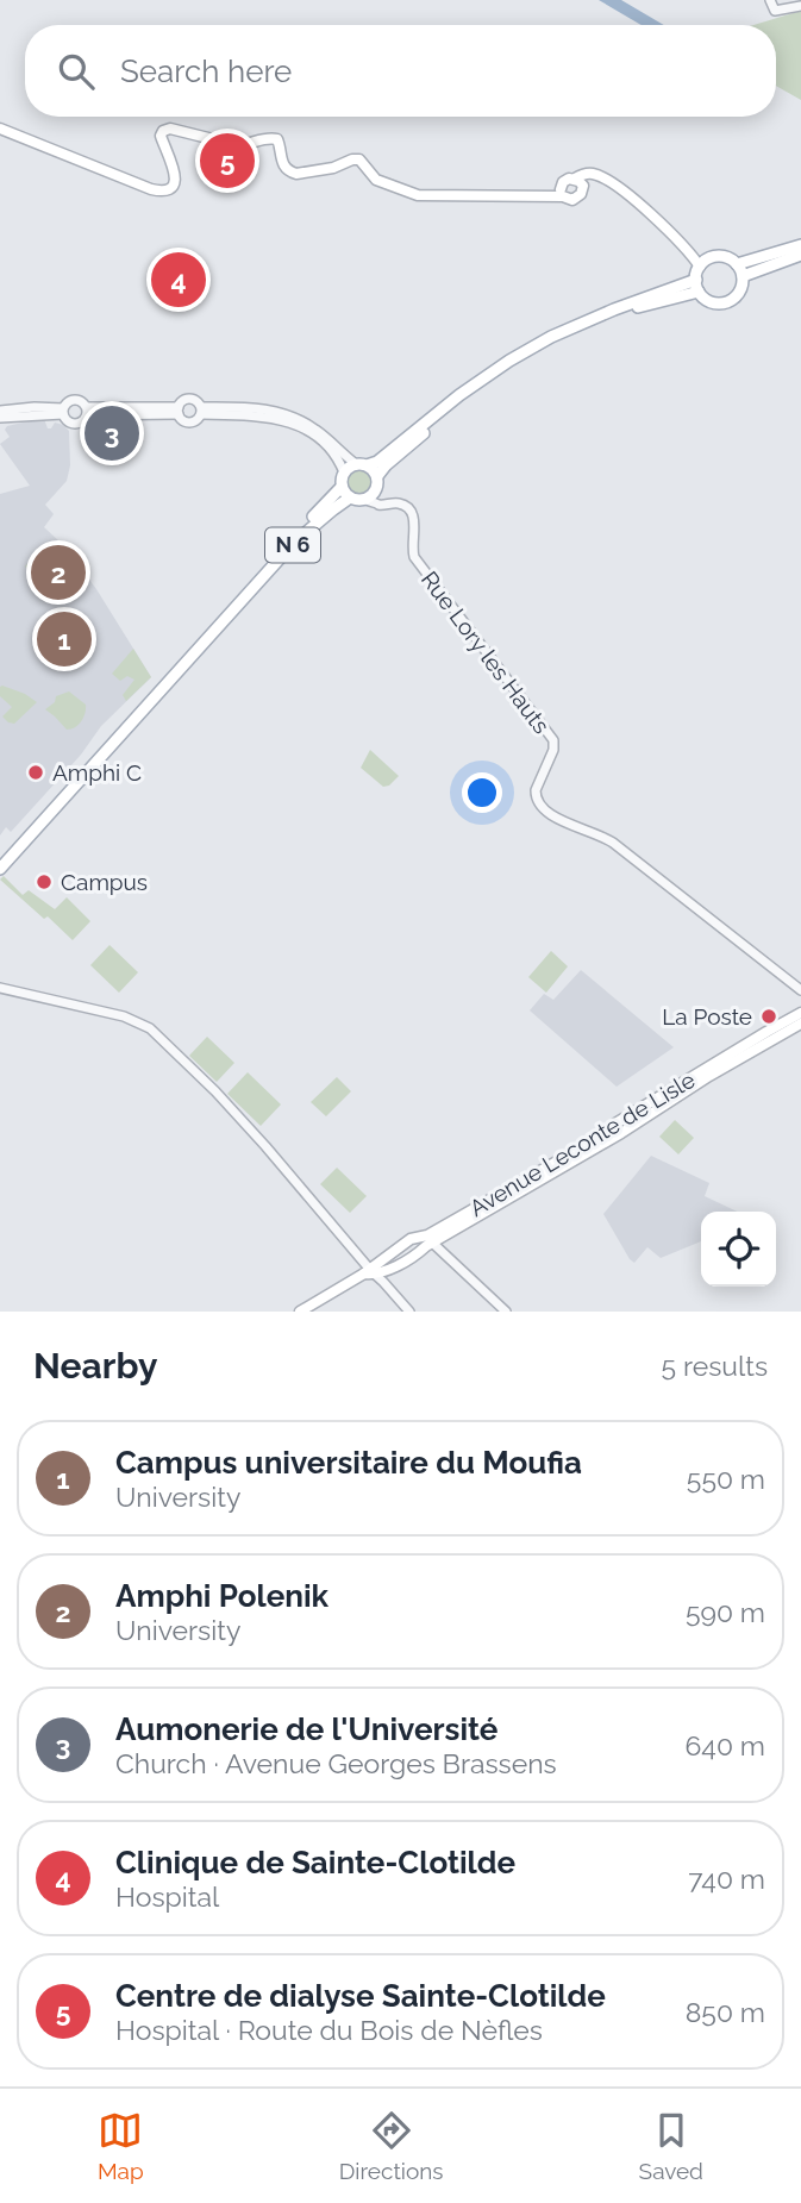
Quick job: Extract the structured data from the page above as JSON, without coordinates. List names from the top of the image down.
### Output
{
  "streets": {
    "main road": ["N 6", "Avenue Leconte de Lisle"],
    "street": ["Rue Lory les Hauts"]
  },
  "crossings": [
    ["N 6", "Rue Lory les Hauts"]
  ],
  "places": ["Amphi C", "Campus", "La Poste"],
  "page": {
    "search": "Search here",
    "pins": [
      "5",
      "4",
      "3",
      "2",
      "1"
    ],
    "heading": ["Nearby", "5 results"],
    "list": [
      {
        "mark": "1",
        "name": "Campus universitaire du Moufia",
        "note": "University",
        "value": "550 m"
      },
      {
        "mark": "2",
        "name": "Amphi Polenik",
        "note": "University",
        "value": "590 m"
      },
      {
        "mark": "3",
        "name": "Aumonerie de l'Université",
        "note": "Church · Avenue Georges Brassens",
        "value": "640 m"
      },
      {
        "mark": "4",
        "name": "Clinique de Sainte-Clotilde",
        "note": "Hospital",
        "value": "740 m"
      },
      {
        "mark": "5",
        "name": "Centre de dialyse Sainte-Clotilde",
        "note": "Hospital · Route du Bois de Nèfles",
        "value": "850 m"
      }
    ],
    "nav": ["Map", "Directions", "Saved"]
  }
}
